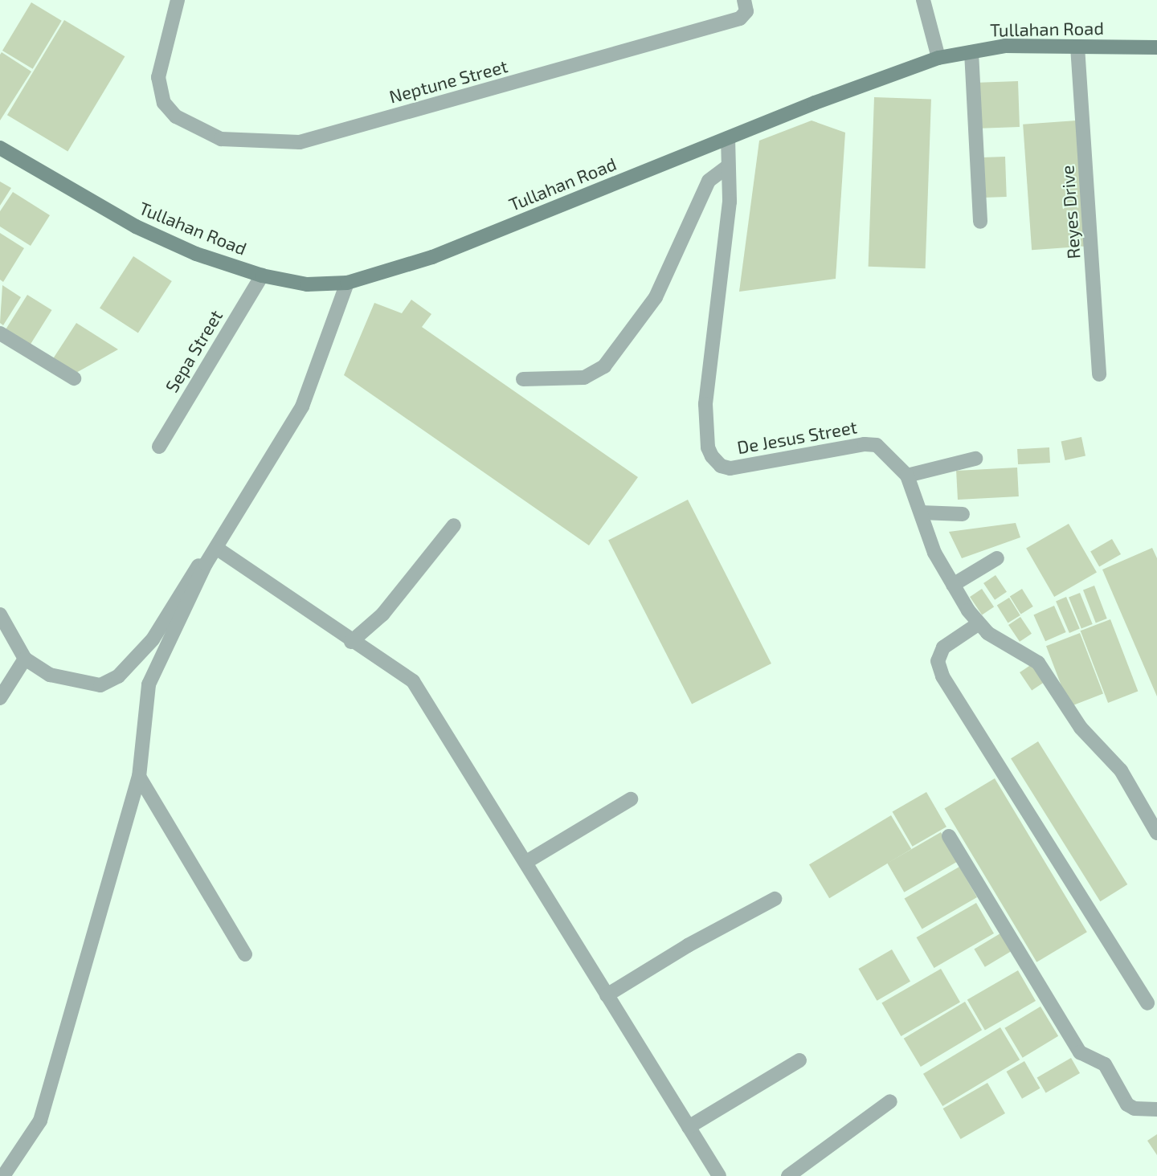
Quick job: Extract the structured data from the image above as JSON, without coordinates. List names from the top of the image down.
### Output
{
  "streets": {
    "main road": ["Tullahan Road"],
    "street": [
      "Neptune Street",
      "Reyes Drive",
      "Sepa Street",
      "De Jesus Street"
    ]
  },
  "crossings": [
    ["Tullahan Road", "Reyes Drive"],
    ["Tullahan Road", "Sepa Street"],
    ["Tullahan Road", "De Jesus Street"]
  ]
}
